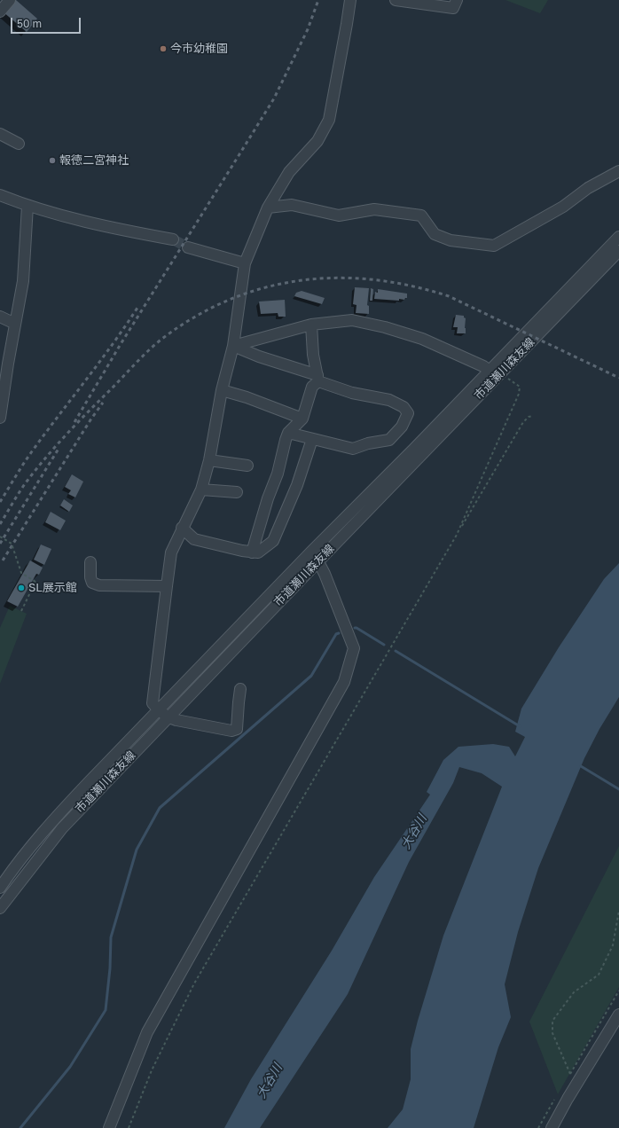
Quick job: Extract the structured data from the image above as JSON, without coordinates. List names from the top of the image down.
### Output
{
  "streets": {
    "street": ["市道瀬川森友線"]
  },
  "water": ["大谷川"],
  "places": ["今市幼稚園", "報徳二宮神社", "SL展示館"],
  "scale_bar": "50 m"
}
